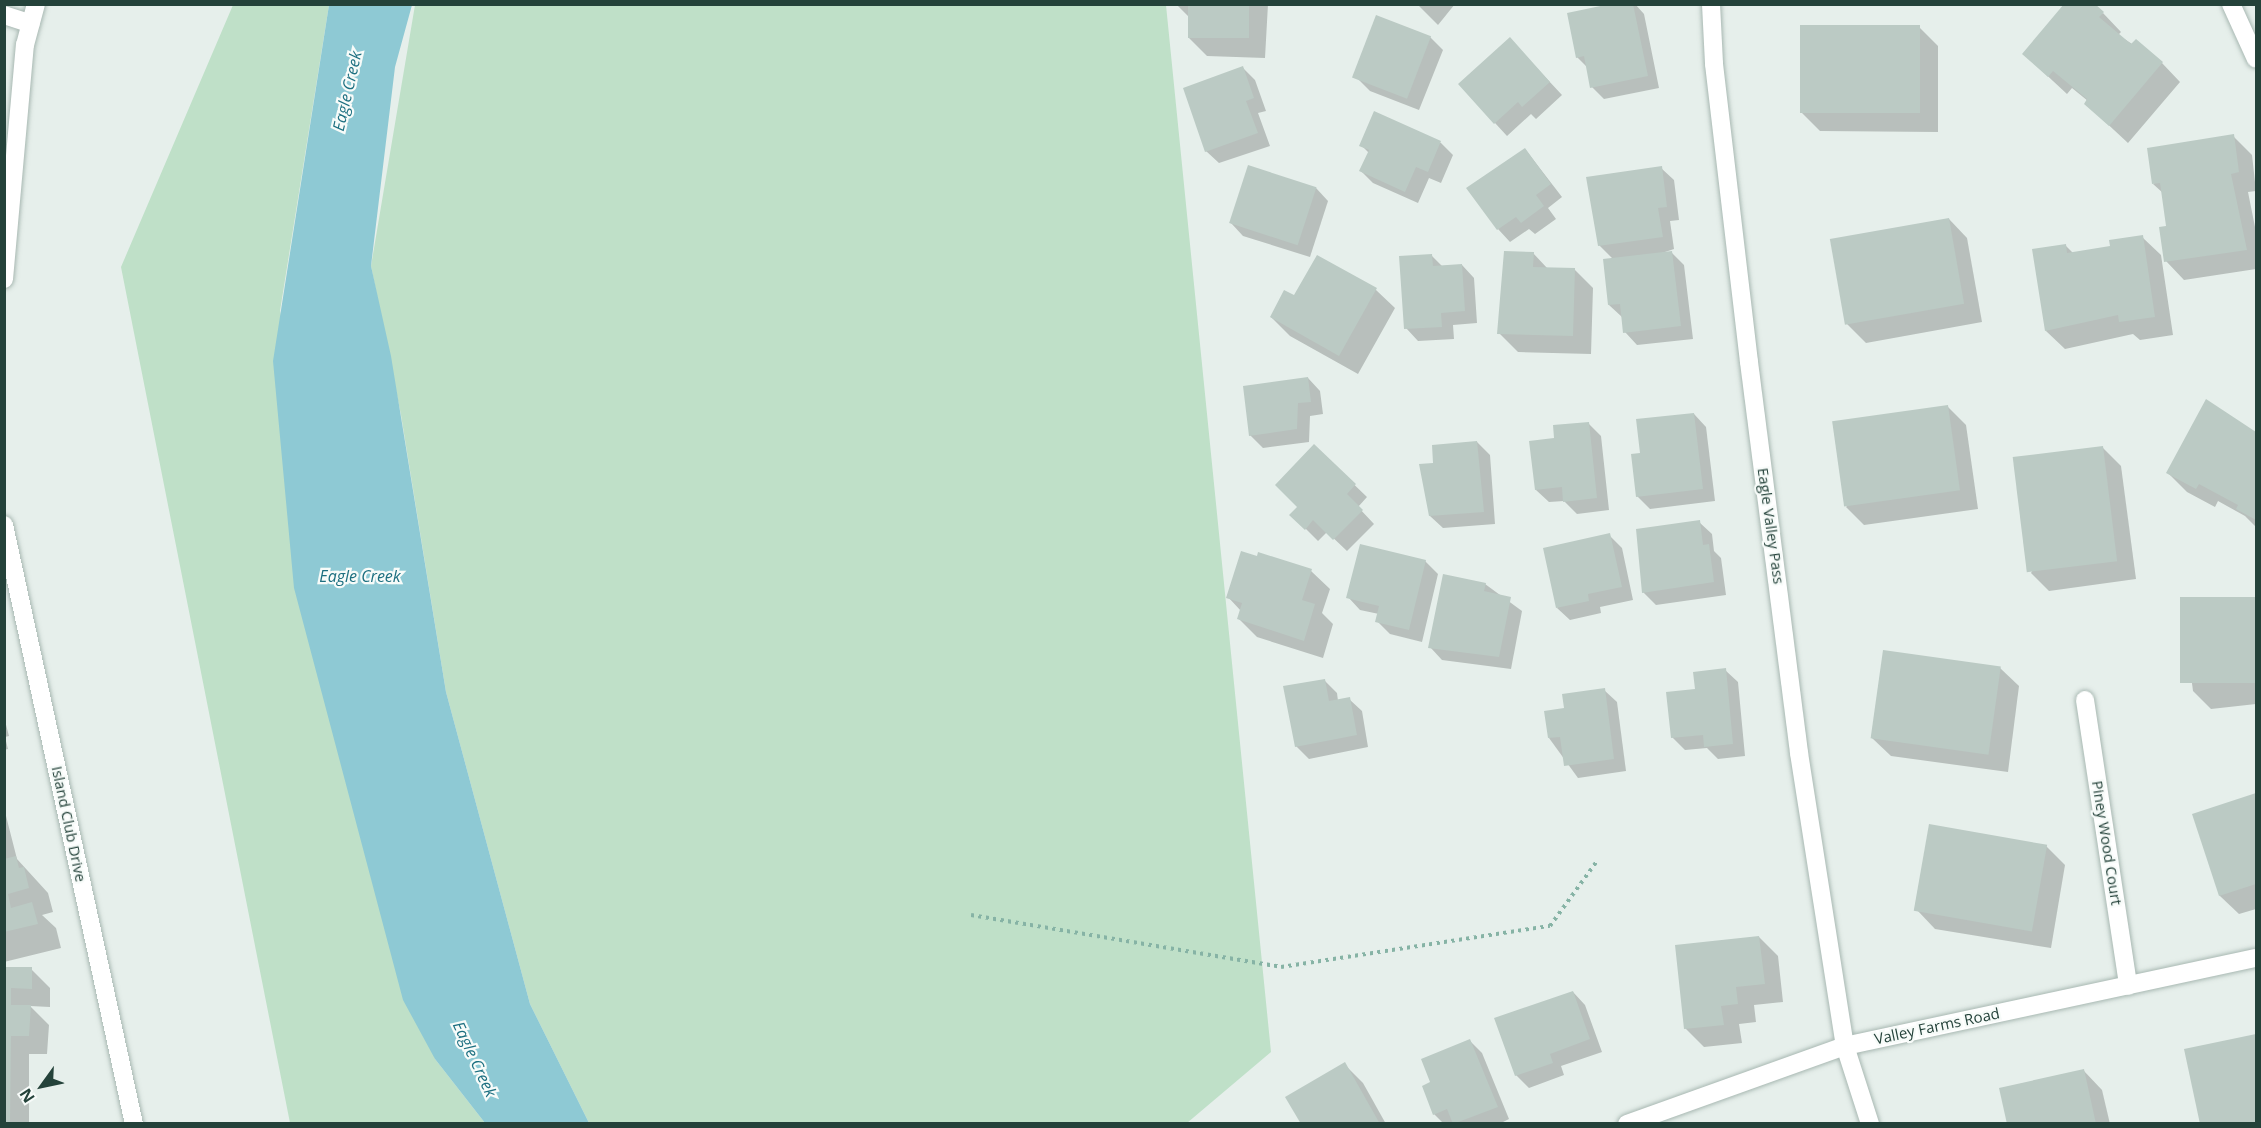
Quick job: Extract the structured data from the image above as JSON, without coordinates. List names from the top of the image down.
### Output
{
  "streets": {
    "street": [
      "Eagle Valley Pass",
      "Island Club Drive",
      "Piney Wood Court",
      "Valley Farms Road"
    ]
  },
  "crossings": [
    ["Eagle Valley Pass", "Valley Farms Road"],
    ["Piney Wood Court", "Valley Farms Road"]
  ],
  "water": ["Eagle Creek"],
  "north": "bottom left"
}
